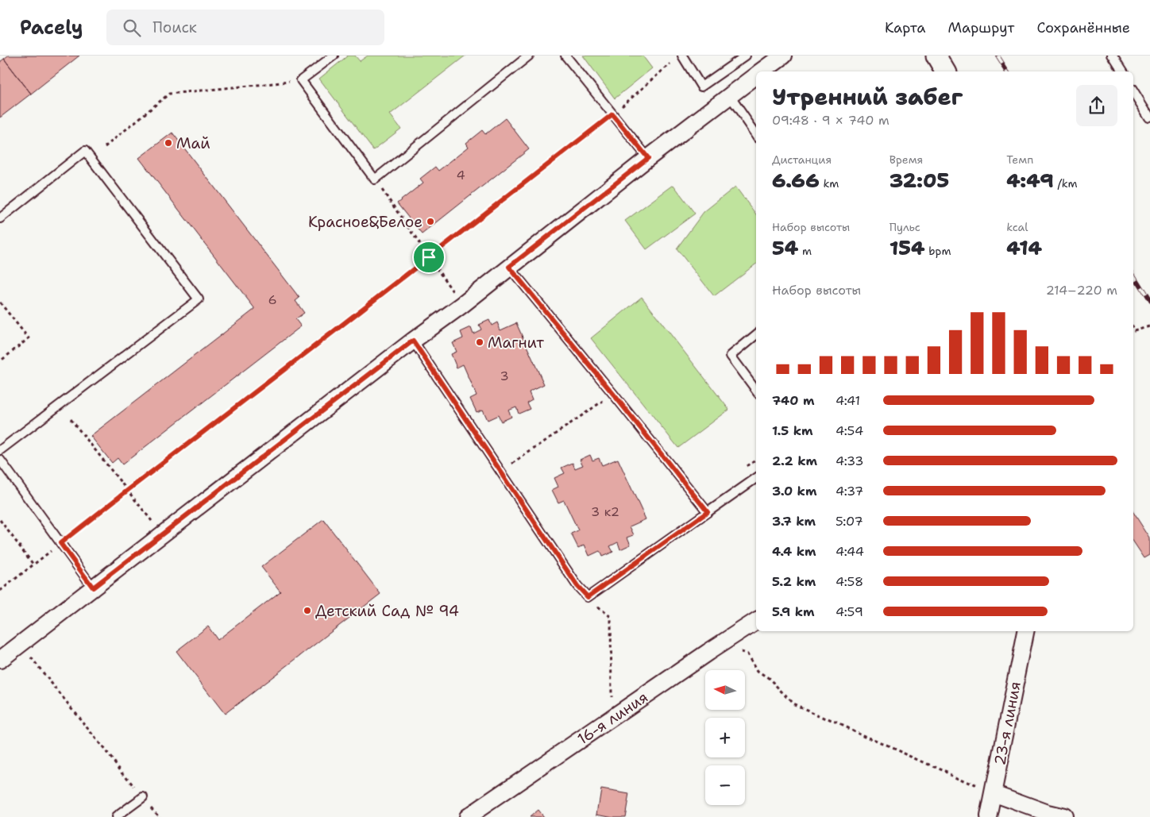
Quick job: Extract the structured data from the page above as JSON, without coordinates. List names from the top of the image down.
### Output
{
  "streets": {
    "street": ["16-я линия", "23-я линия"]
  },
  "places": [
    "Май",
    "Красное&Белое",
    "Магнит",
    "Детский Сад № 94"
  ],
  "house_numbers": [
    "4",
    "6",
    "3",
    "3 к2"
  ],
  "north": "left",
  "page": {
    "header": "Pacely",
    "search": "Поиск",
    "nav": ["Карта", "Маршрут", "Сохранённые"],
    "heading": ["Утренний забег", "09:48 · 9 × 740 m"],
    "stats": [
      ["Дистанция", "6.66 km"],
      ["Время", "32:05"],
      ["Темп", "4:49 /km"],
      ["Набор высоты", "54 m"],
      ["Пульс", "154 bpm"],
      ["kcal", "414"]
    ],
    "chart": ["Набор высоты", "214–220 m"],
    "list": [
      {
        "name": "740 m",
        "note": "4:41"
      },
      {
        "name": "1.5 km",
        "note": "4:54"
      },
      {
        "name": "2.2 km",
        "note": "4:33"
      },
      {
        "name": "3.0 km",
        "note": "4:37"
      },
      {
        "name": "3.7 km",
        "note": "5:07"
      },
      {
        "name": "4.4 km",
        "note": "4:44"
      },
      {
        "name": "5.2 km",
        "note": "4:58"
      },
      {
        "name": "5.9 km",
        "note": "4:59"
      }
    ],
    "map_buttons": ["+", "−"]
  }
}
